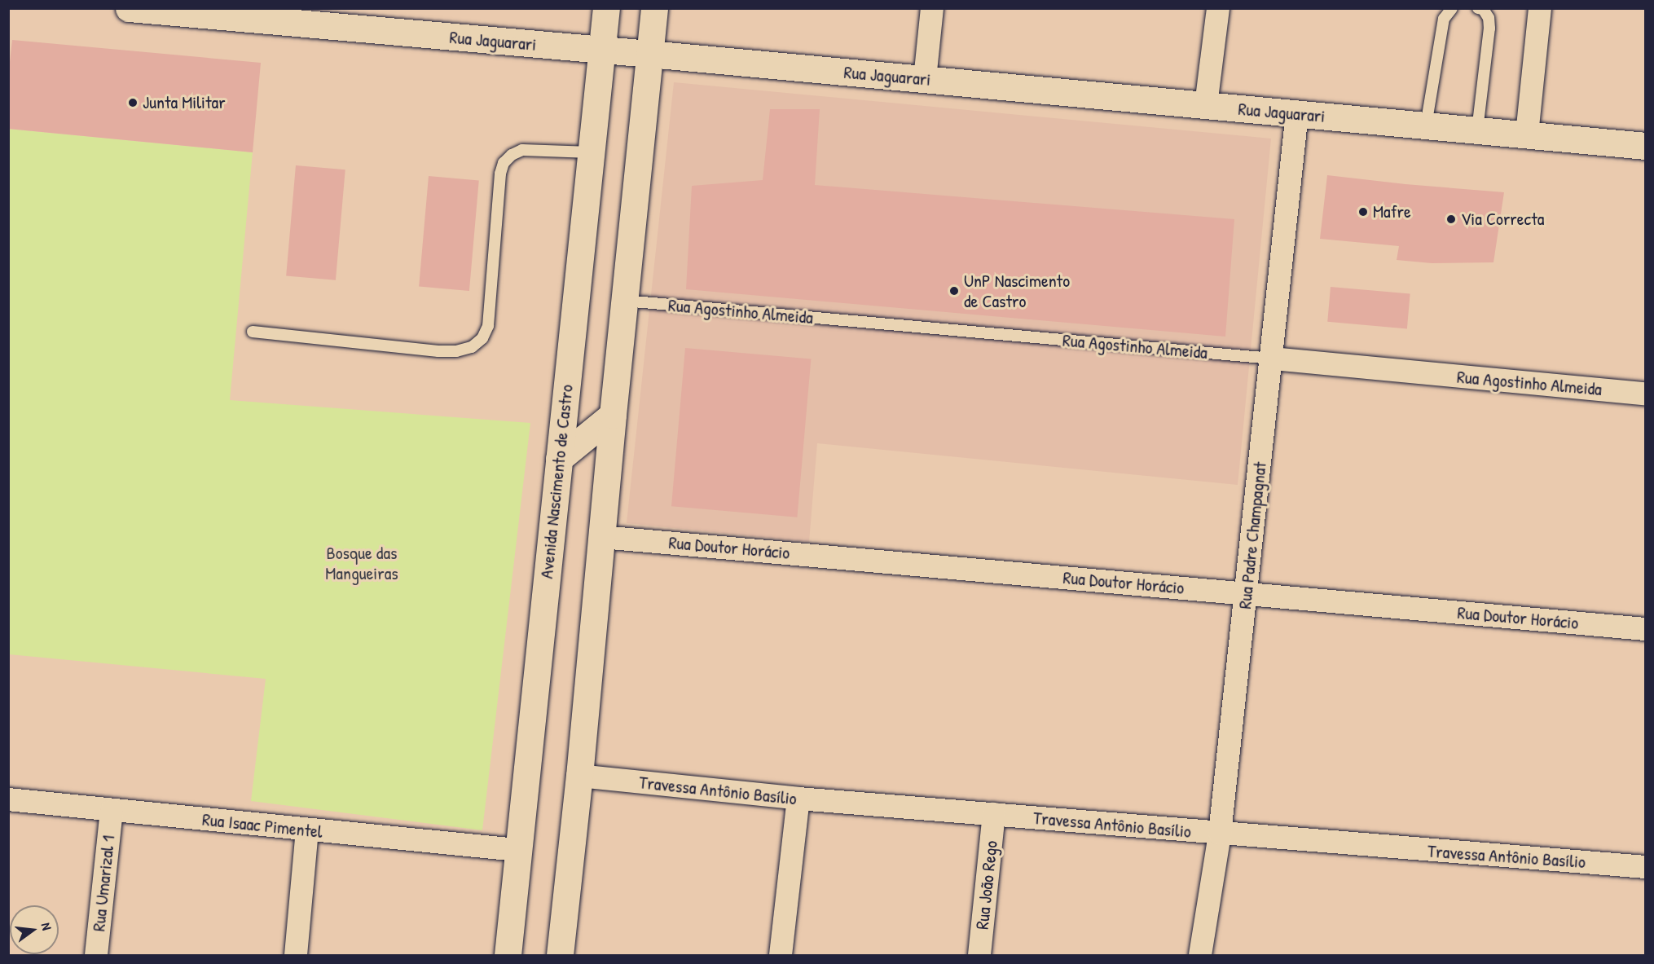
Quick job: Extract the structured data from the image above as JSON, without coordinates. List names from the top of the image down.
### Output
{
  "streets": {
    "main road": ["Rua Jaguarari", "Avenida Nascimento de Castro"],
    "street": [
      "Rua Agostinho Almeida",
      "Rua Padre Champagnat",
      "Rua Doutor Horácio",
      "Travessa Antônio Basílio",
      "Rua Isaac Pimentel",
      "Rua Umarizal 1",
      "Rua João Rego"
    ]
  },
  "crossings": [
    ["Rua Jaguarari", "Avenida Nascimento de Castro"],
    ["Rua Jaguarari", "Rua Padre Champagnat"],
    ["Rua Agostinho Almeida", "Rua Padre Champagnat"],
    ["Avenida Nascimento de Castro", "Rua Isaac Pimentel"],
    ["Rua Padre Champagnat", "Rua Doutor Horácio"],
    ["Rua Padre Champagnat", "Travessa Antônio Basílio"],
    ["Travessa Antônio Basílio", "Rua João Rego"],
    ["Rua Isaac Pimentel", "Rua Umarizal 1"]
  ],
  "parks": ["Bosque das Mangueiras"],
  "places": [
    "Junta Militar",
    "Mafre",
    "Via Correcta",
    "UnP Nascimento de Castro"
  ],
  "north": "right"
}
